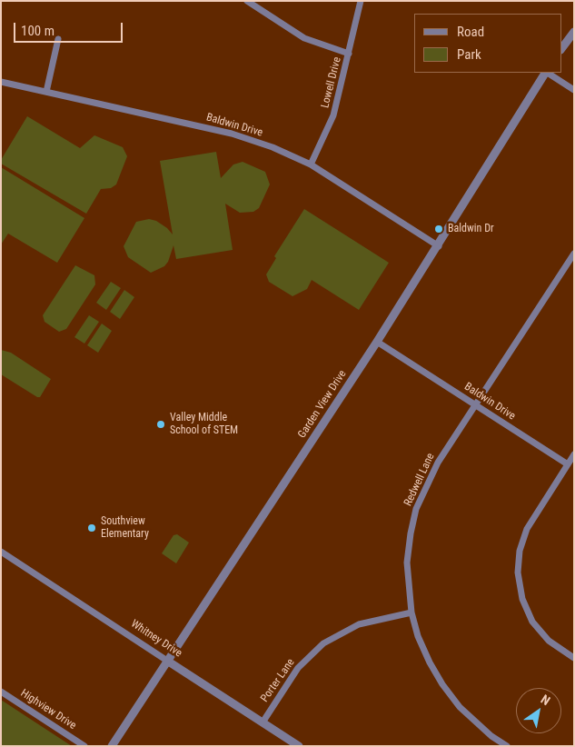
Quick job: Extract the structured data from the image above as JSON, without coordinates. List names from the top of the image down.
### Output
{
  "streets": {
    "street": [
      "Lowell Drive",
      "Baldwin Drive",
      "Garden View Drive",
      "Redwell Lane",
      "Whitney Drive",
      "Porter Lane",
      "Highview Drive"
    ]
  },
  "crossings": [
    ["Lowell Drive", "Baldwin Drive"],
    ["Baldwin Drive", "Garden View Drive"],
    ["Baldwin Drive", "Redwell Lane"],
    ["Garden View Drive", "Whitney Drive"],
    ["Redwell Lane", "Porter Lane"],
    ["Whitney Drive", "Porter Lane"]
  ],
  "places": ["Baldwin Dr", "Valley Middle School of STEM", "Southview Elementary"],
  "legend": ["Road", "Park"],
  "scale_bar": "100 m",
  "north": "top right"
}
